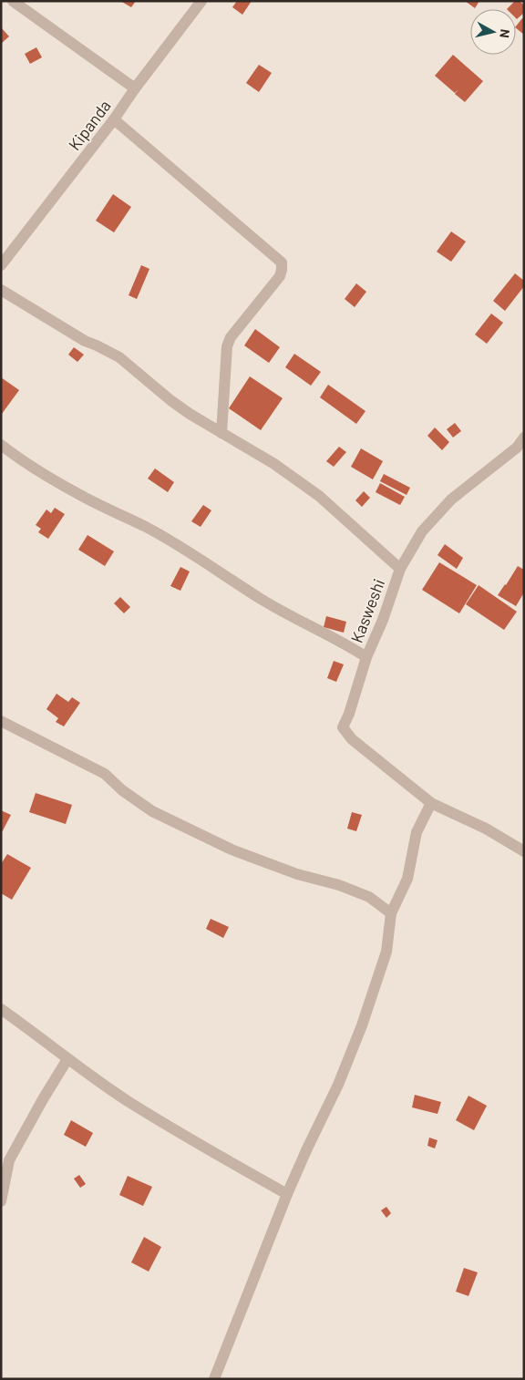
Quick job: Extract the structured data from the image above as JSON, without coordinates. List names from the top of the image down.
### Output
{
  "streets": {
    "street": ["Kipanda", "Kasweshi"]
  },
  "north": "right"
}
